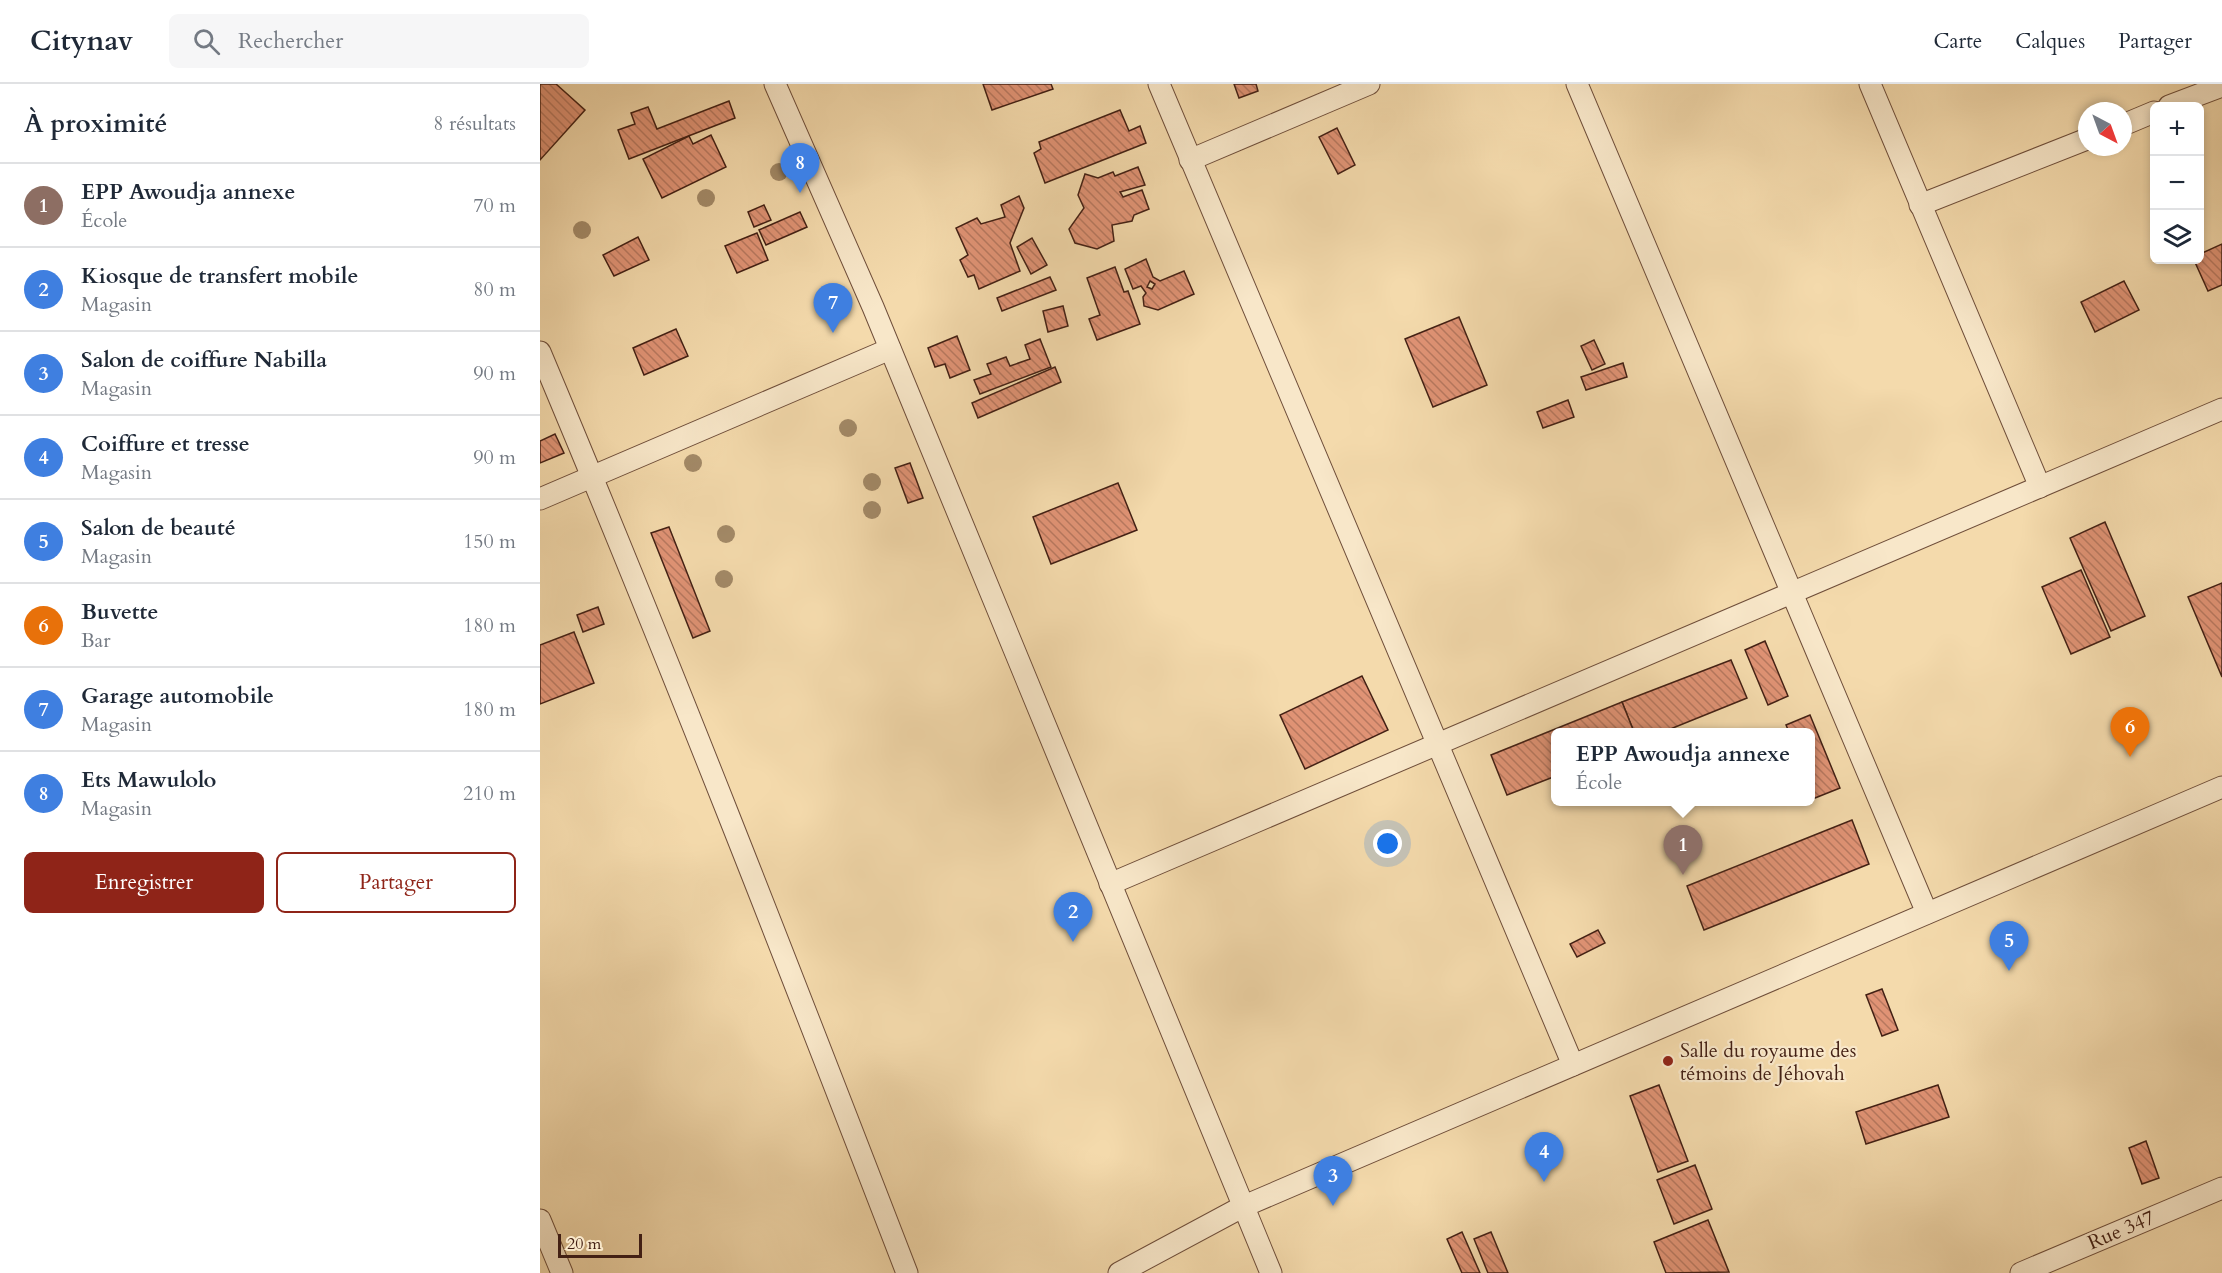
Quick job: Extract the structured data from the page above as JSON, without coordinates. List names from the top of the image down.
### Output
{
  "streets": {
    "street": ["Rue 347"]
  },
  "places": ["Salle du royaume des témoins de Jéhovah"],
  "scale_bar": "20 m",
  "north": "bottom right",
  "page": {
    "header": "Citynav",
    "search": "Rechercher",
    "nav": ["Carte", "Calques", "Partager"],
    "heading": ["À proximité", "8 résultats"],
    "map_buttons": ["+", "−"],
    "pins": [
      "8",
      "7",
      "6",
      "1",
      "2",
      "5",
      "4",
      "3"
    ],
    "list": [
      {
        "mark": "1",
        "name": "EPP Awoudja annexe",
        "note": "École",
        "value": "70 m"
      },
      {
        "mark": "2",
        "name": "Kiosque de transfert mobile",
        "note": "Magasin",
        "value": "80 m"
      },
      {
        "mark": "3",
        "name": "Salon de coiffure Nabilla",
        "note": "Magasin",
        "value": "90 m"
      },
      {
        "mark": "4",
        "name": "Coiffure et tresse",
        "note": "Magasin",
        "value": "90 m"
      },
      {
        "mark": "5",
        "name": "Salon de beauté",
        "note": "Magasin",
        "value": "150 m"
      },
      {
        "mark": "6",
        "name": "Buvette",
        "note": "Bar",
        "value": "180 m"
      },
      {
        "mark": "7",
        "name": "Garage automobile",
        "note": "Magasin",
        "value": "180 m"
      },
      {
        "mark": "8",
        "name": "Ets Mawulolo",
        "note": "Magasin",
        "value": "210 m"
      }
    ],
    "popup": ["EPP Awoudja annexe", "École"],
    "buttons": ["Enregistrer", "Partager"],
    "scale": "20 m"
  }
}
